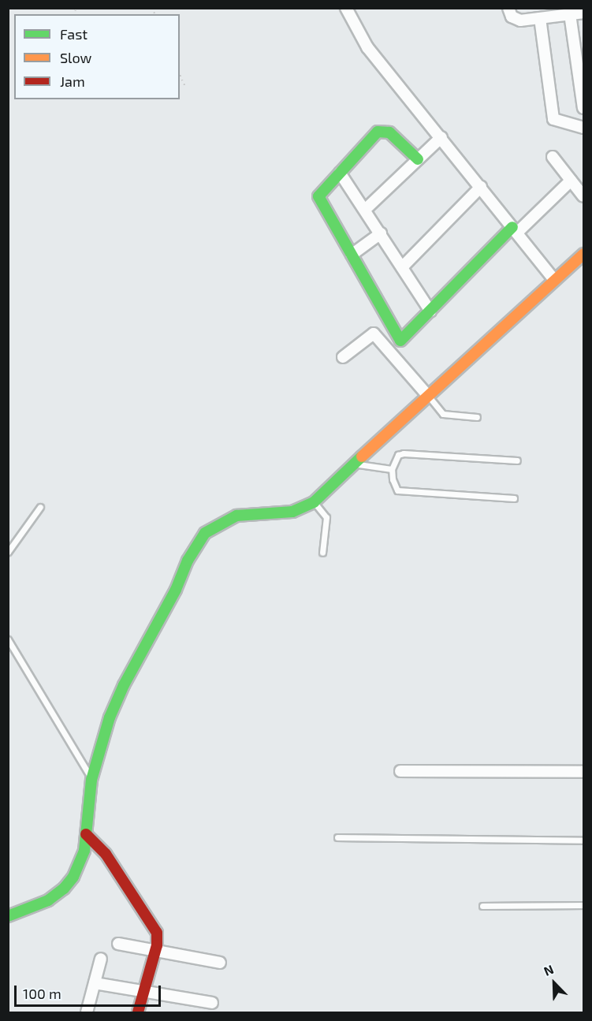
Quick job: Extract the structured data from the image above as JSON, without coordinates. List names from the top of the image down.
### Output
{
  "legend": ["Fast", "Slow", "Jam"],
  "scale_bar": "100 m",
  "north": "top left"
}
